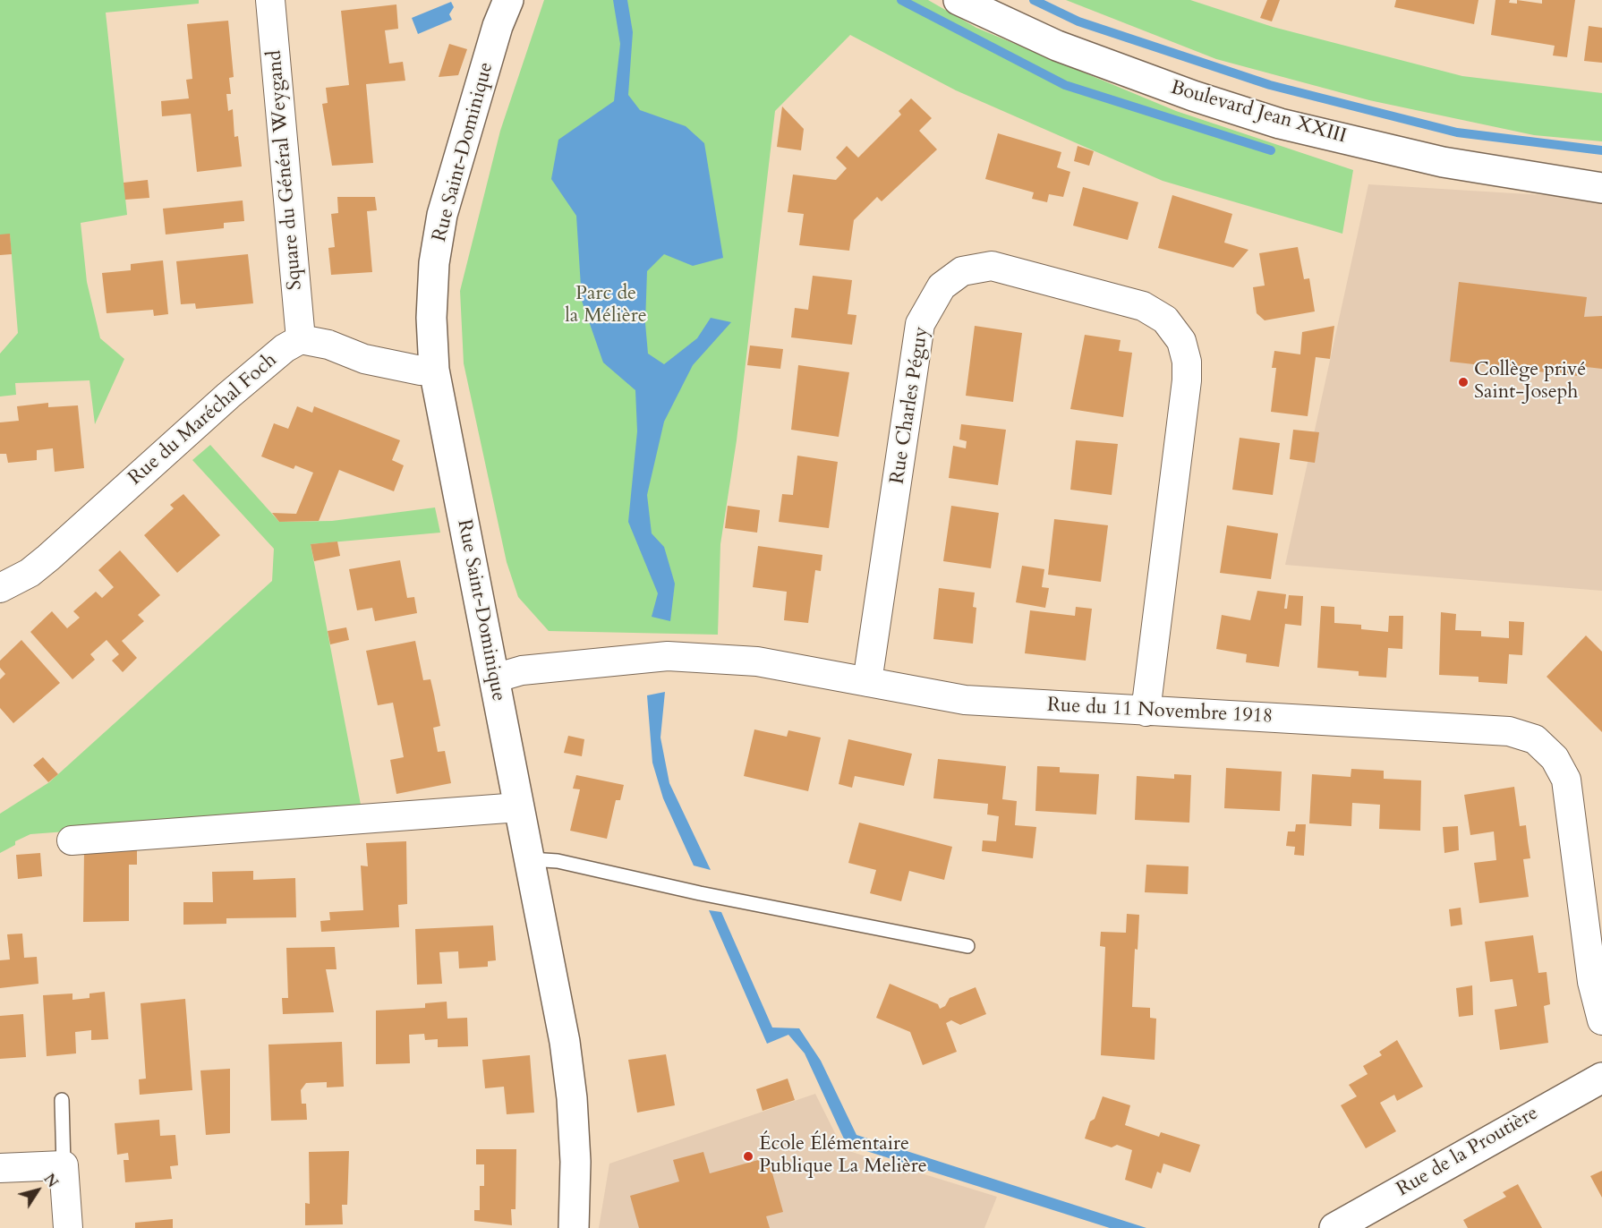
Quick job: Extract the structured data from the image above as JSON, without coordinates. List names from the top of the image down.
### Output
{
  "streets": {
    "street": [
      "Boulevard Jean XXIII",
      "Rue Saint-Dominique",
      "Square du Général Weygand",
      "Rue Charles Péguy",
      "Rue du Maréchal Foch",
      "Rue du 11 Novembre 1918",
      "Rue de la Proutière"
    ]
  },
  "crossings": [
    ["Rue Saint-Dominique", "Rue du 11 Novembre 1918"],
    ["Square du Général Weygand", "Rue du Maréchal Foch"],
    ["Rue Charles Péguy", "Rue du 11 Novembre 1918"]
  ],
  "parks": ["Parc de la Mélière"],
  "places": ["Collège privé Saint-Joseph", "École Élémentaire Publique La Melière"],
  "north": "top right"
}
